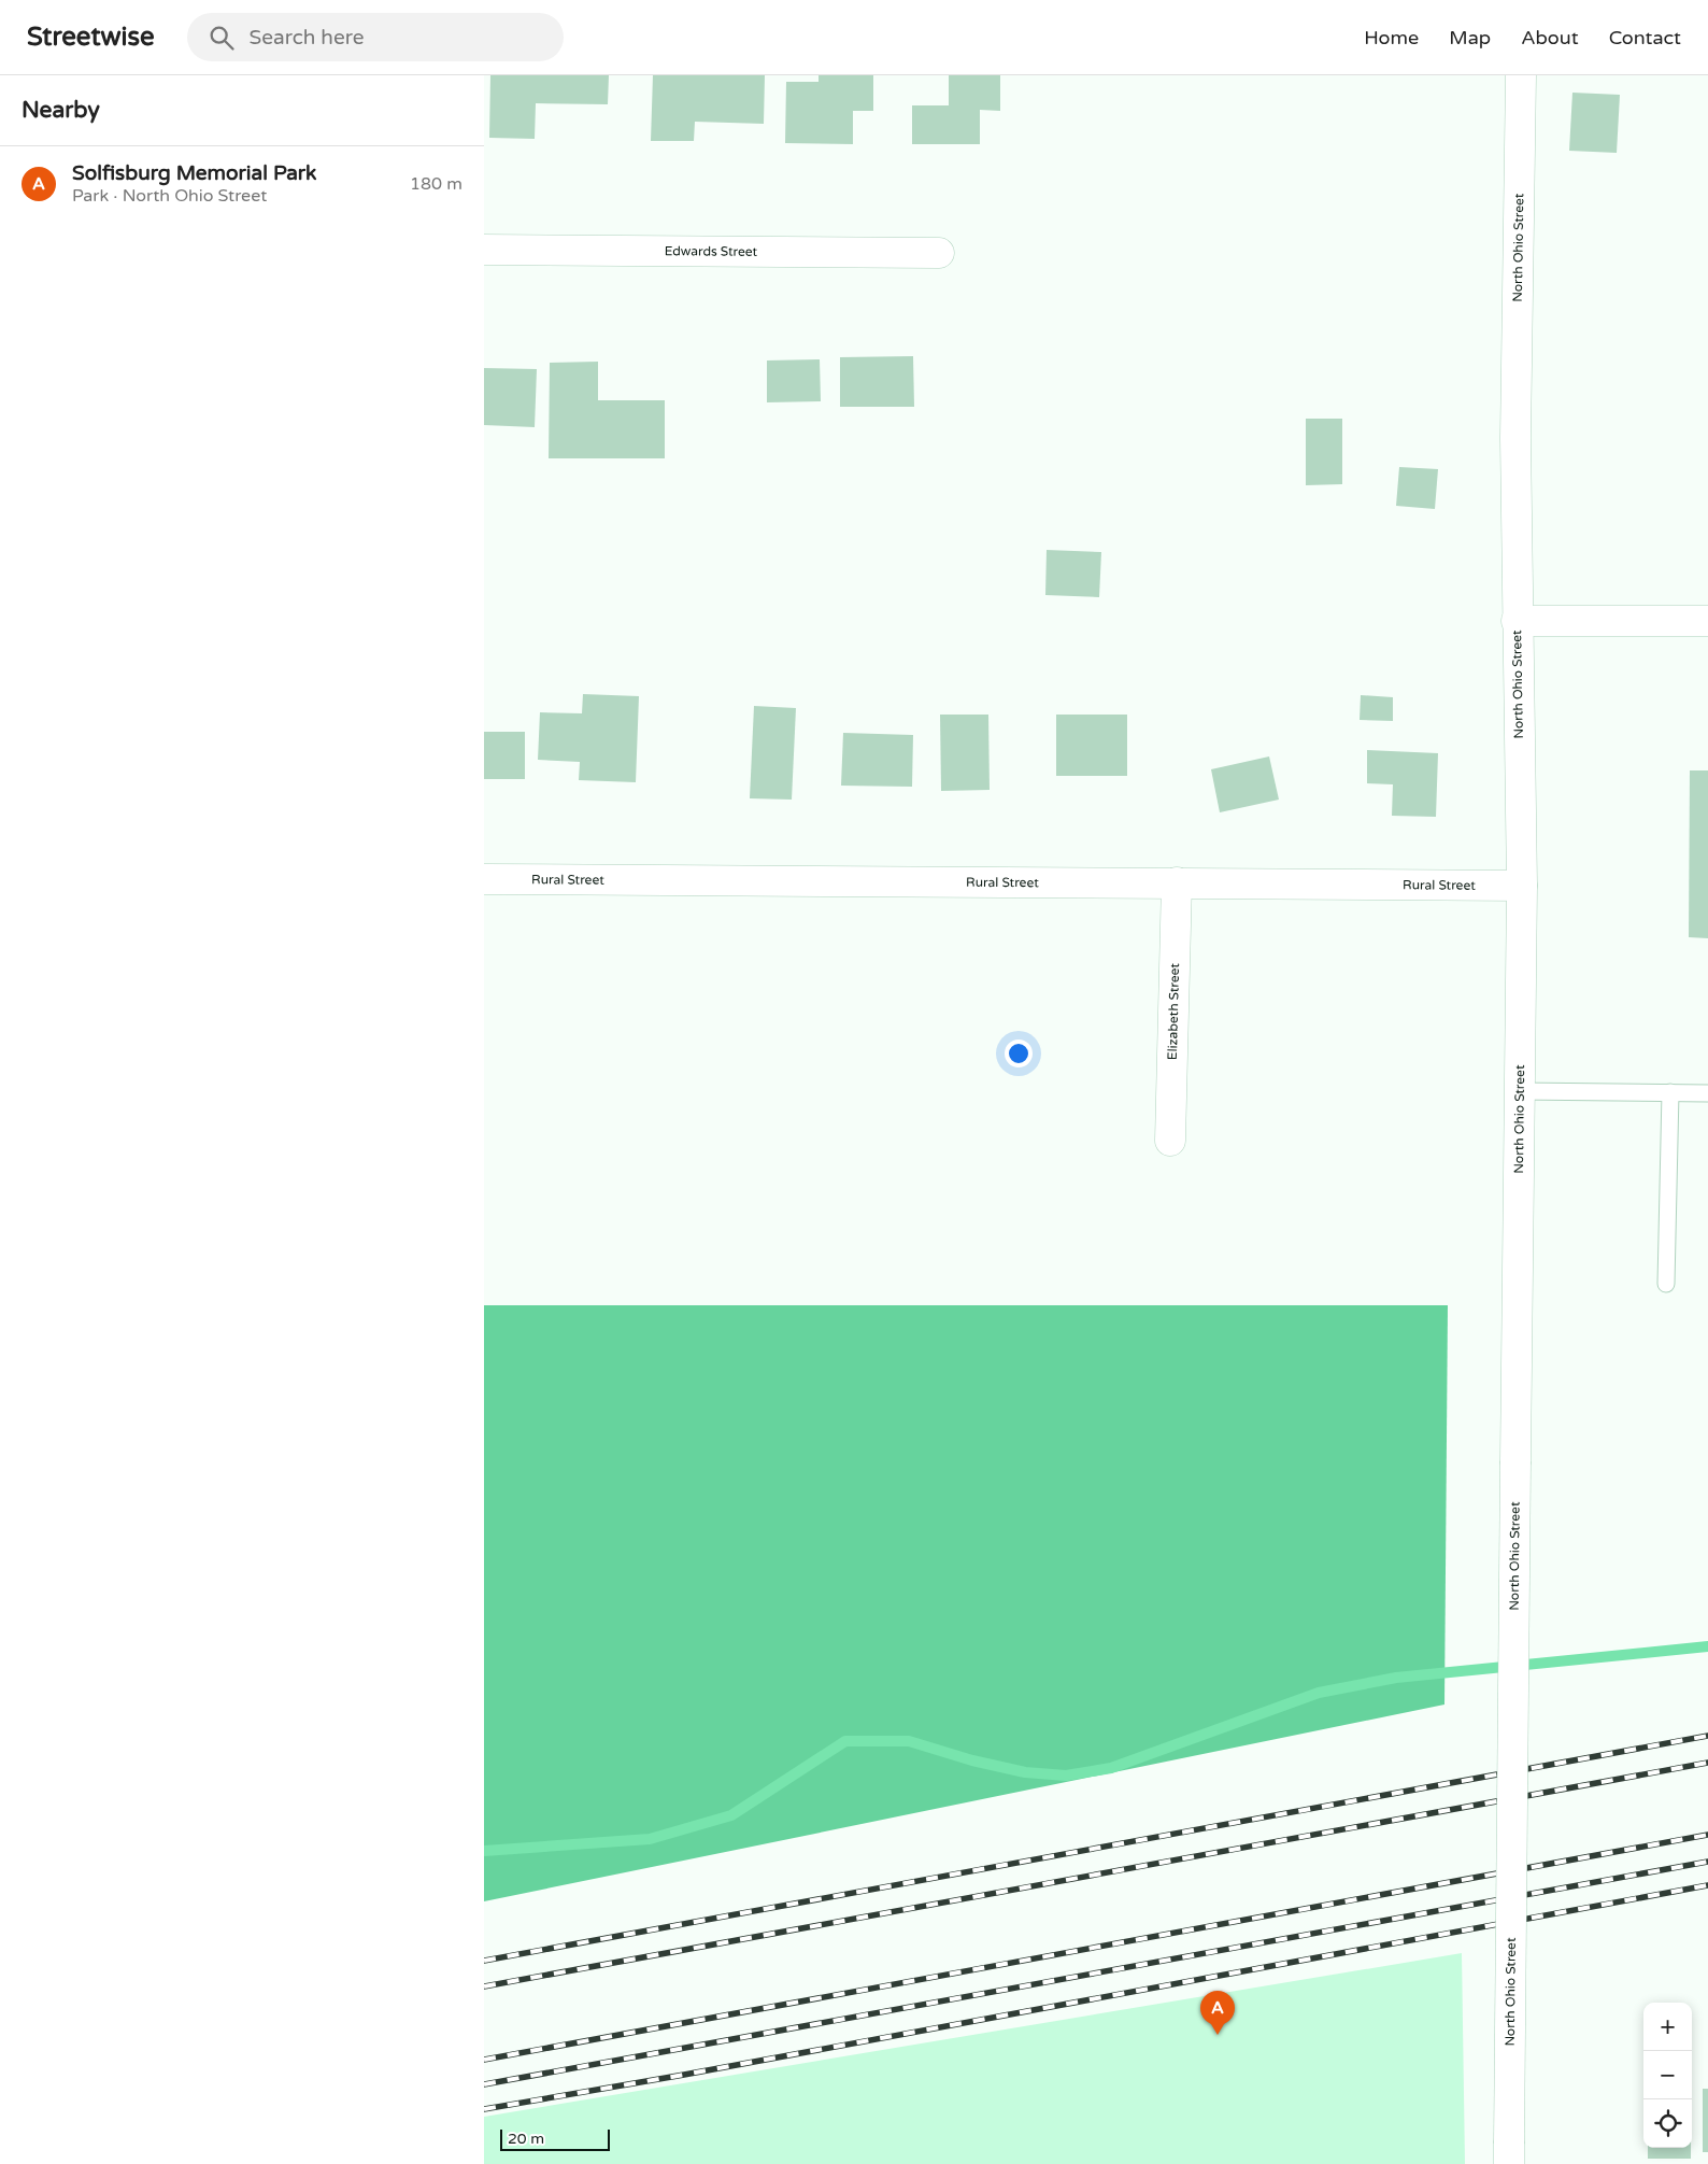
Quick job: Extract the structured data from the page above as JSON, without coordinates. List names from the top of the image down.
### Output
{
  "streets": {
    "street": [
      "North Ohio Street",
      "Edwards Street",
      "Rural Street",
      "Elizabeth Street"
    ]
  },
  "crossings": [
    ["North Ohio Street", "Rural Street"],
    ["Rural Street", "Elizabeth Street"]
  ],
  "scale_bar": "20 m",
  "page": {
    "header": "Streetwise",
    "search": "Search here",
    "nav": [
      "Home",
      "Map",
      "About",
      "Contact"
    ],
    "heading": "Nearby",
    "list": [
      {
        "mark": "A",
        "name": "Solfisburg Memorial Park",
        "note": "Park · North Ohio Street",
        "value": "180 m"
      }
    ],
    "pins": "A",
    "map_buttons": ["+", "−"],
    "scale": "20 m"
  }
}
